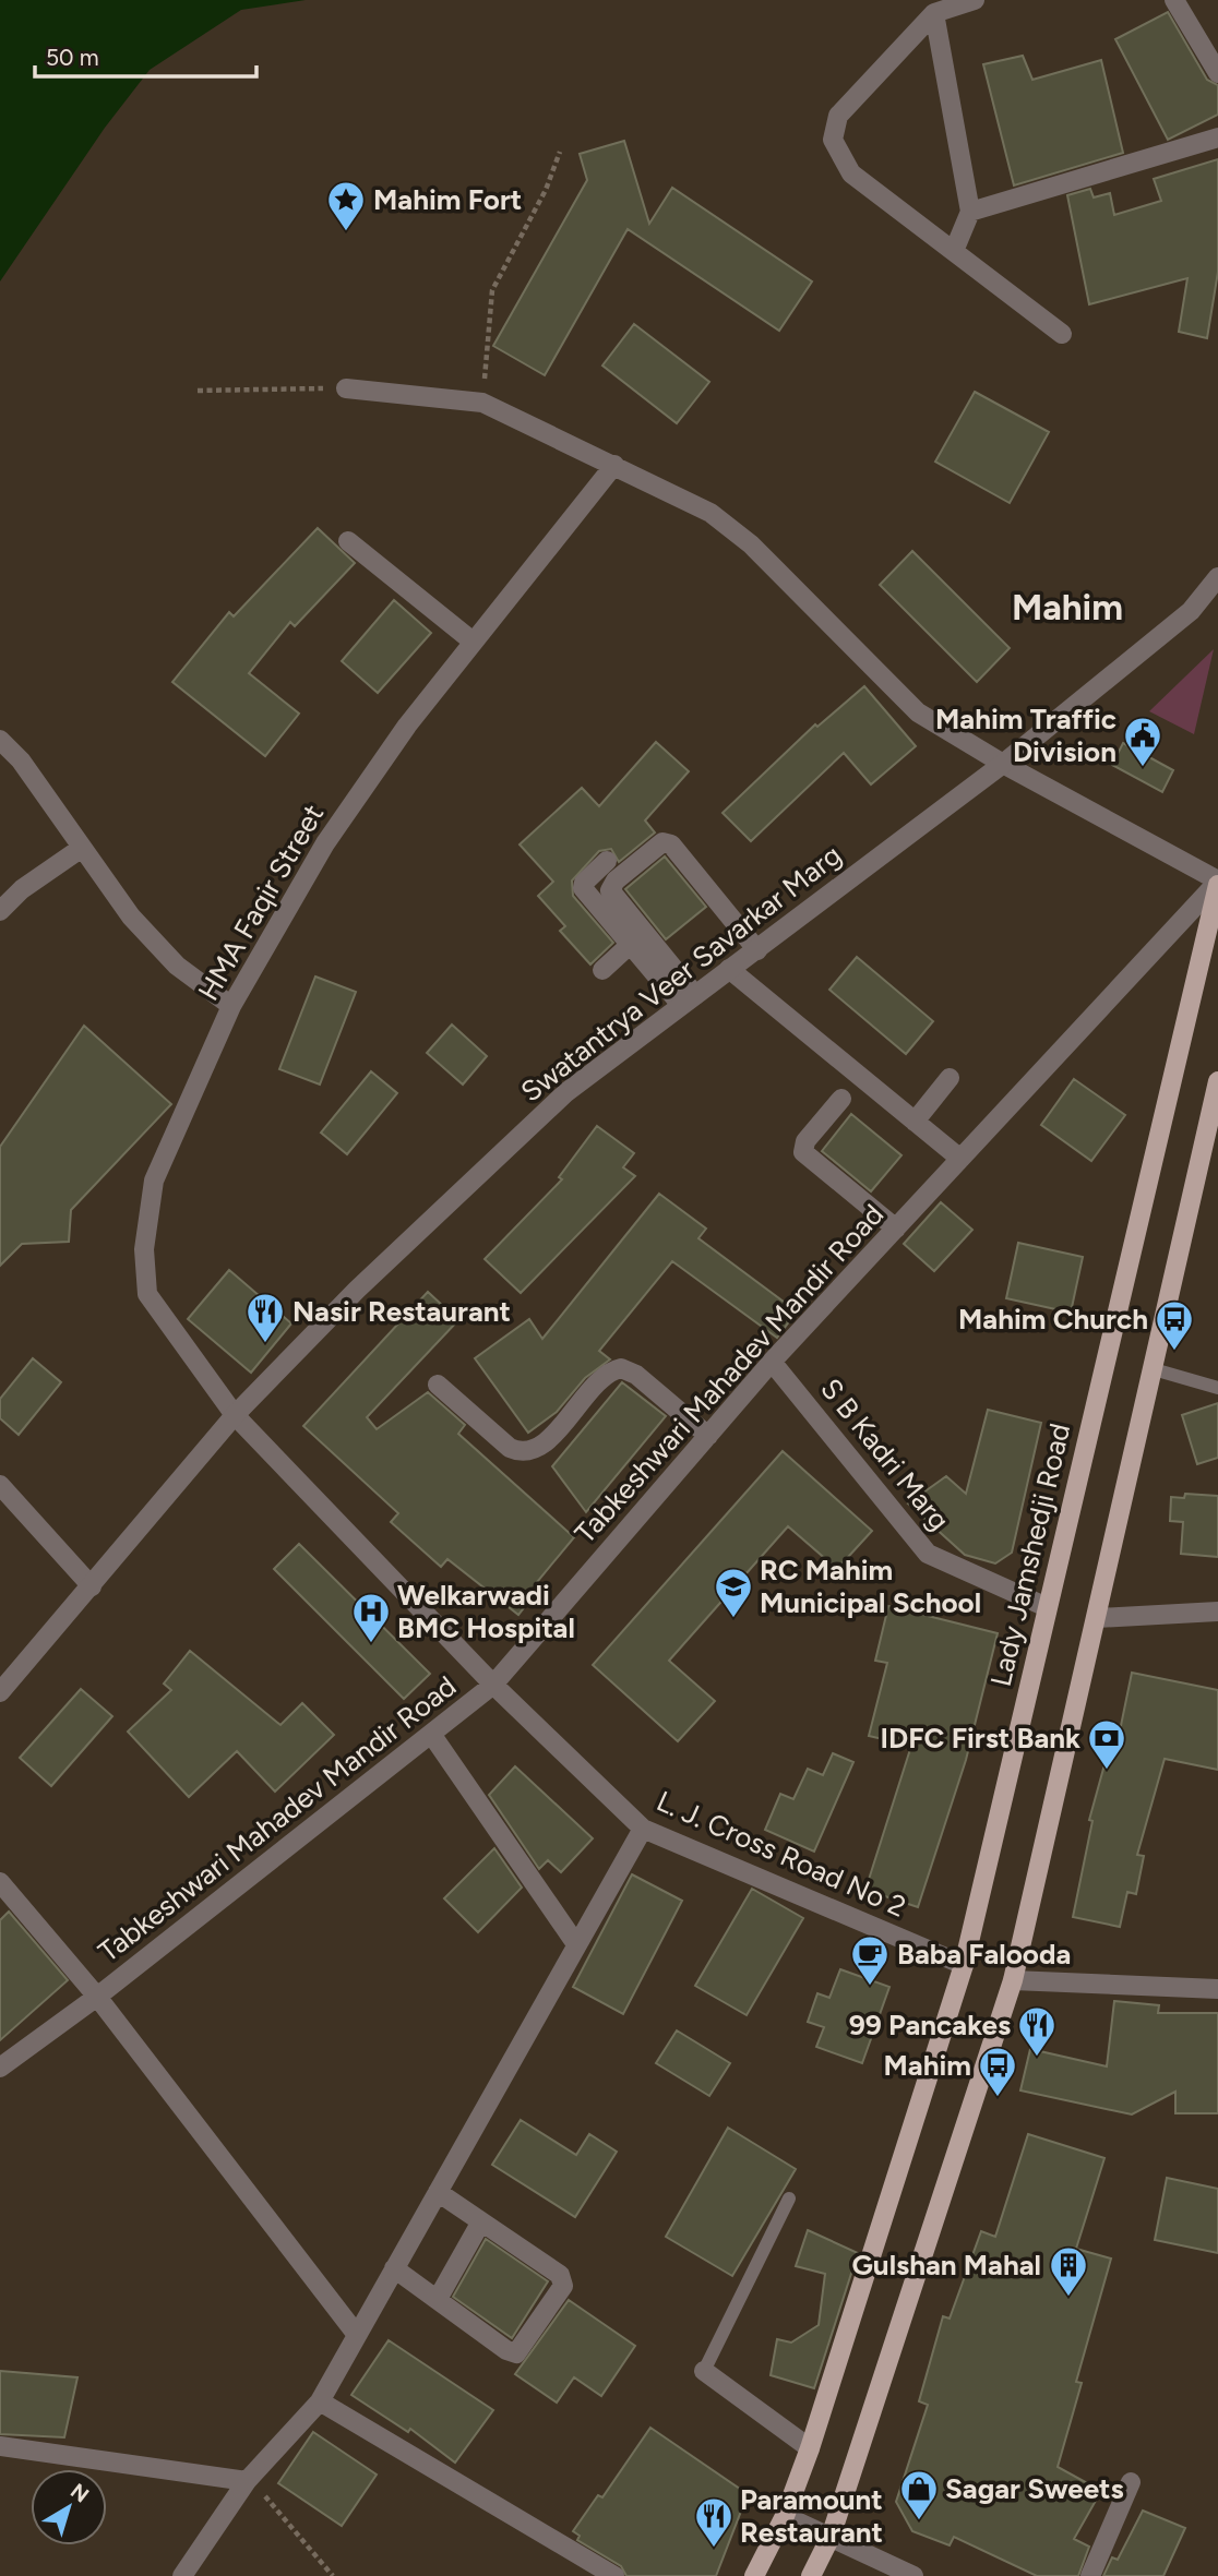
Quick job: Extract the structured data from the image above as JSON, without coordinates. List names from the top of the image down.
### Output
{
  "streets": {
    "main road": ["Lady Jamshedji Road"],
    "street": [
      "HMA Faqir Street",
      "Swatantrya Veer Savarkar Marg",
      "Tabkeshwari Mahadev Mandir Road",
      "S B Kadri Marg",
      "L. J. Cross Road No 2"
    ]
  },
  "crossings": [
    ["HMA Faqir Street", "Swatantrya Veer Savarkar Marg"],
    ["HMA Faqir Street", "L. J. Cross Road No 2"],
    ["Swatantrya Veer Savarkar Marg", "L. J. Cross Road No 2"],
    ["Tabkeshwari Mahadev Mandir Road", "S B Kadri Marg"],
    ["Tabkeshwari Mahadev Mandir Road", "Lady Jamshedji Road"],
    ["Tabkeshwari Mahadev Mandir Road", "L. J. Cross Road No 2"],
    ["S B Kadri Marg", "Lady Jamshedji Road"],
    ["Lady Jamshedji Road", "L. J. Cross Road No 2"]
  ],
  "districts": ["Mahim"],
  "places": {
    "place": ["Mahim Fort"],
    "public building": ["Mahim Traffic Division"],
    "restaurant": ["Nasir Restaurant", "99 Pancakes", "Paramount Restaurant"],
    "bus stop": ["Mahim Church", "Mahim"],
    "school or university": ["RC Mahim Municipal School"],
    "hospital": ["Welkarwadi BMC Hospital"],
    "bank": ["IDFC First Bank"],
    "cafe": ["Baba Falooda"],
    "building": ["Gulshan Mahal"],
    "shop": ["Sagar Sweets"]
  },
  "scale_bar": "50 m",
  "north": "top right"
}
